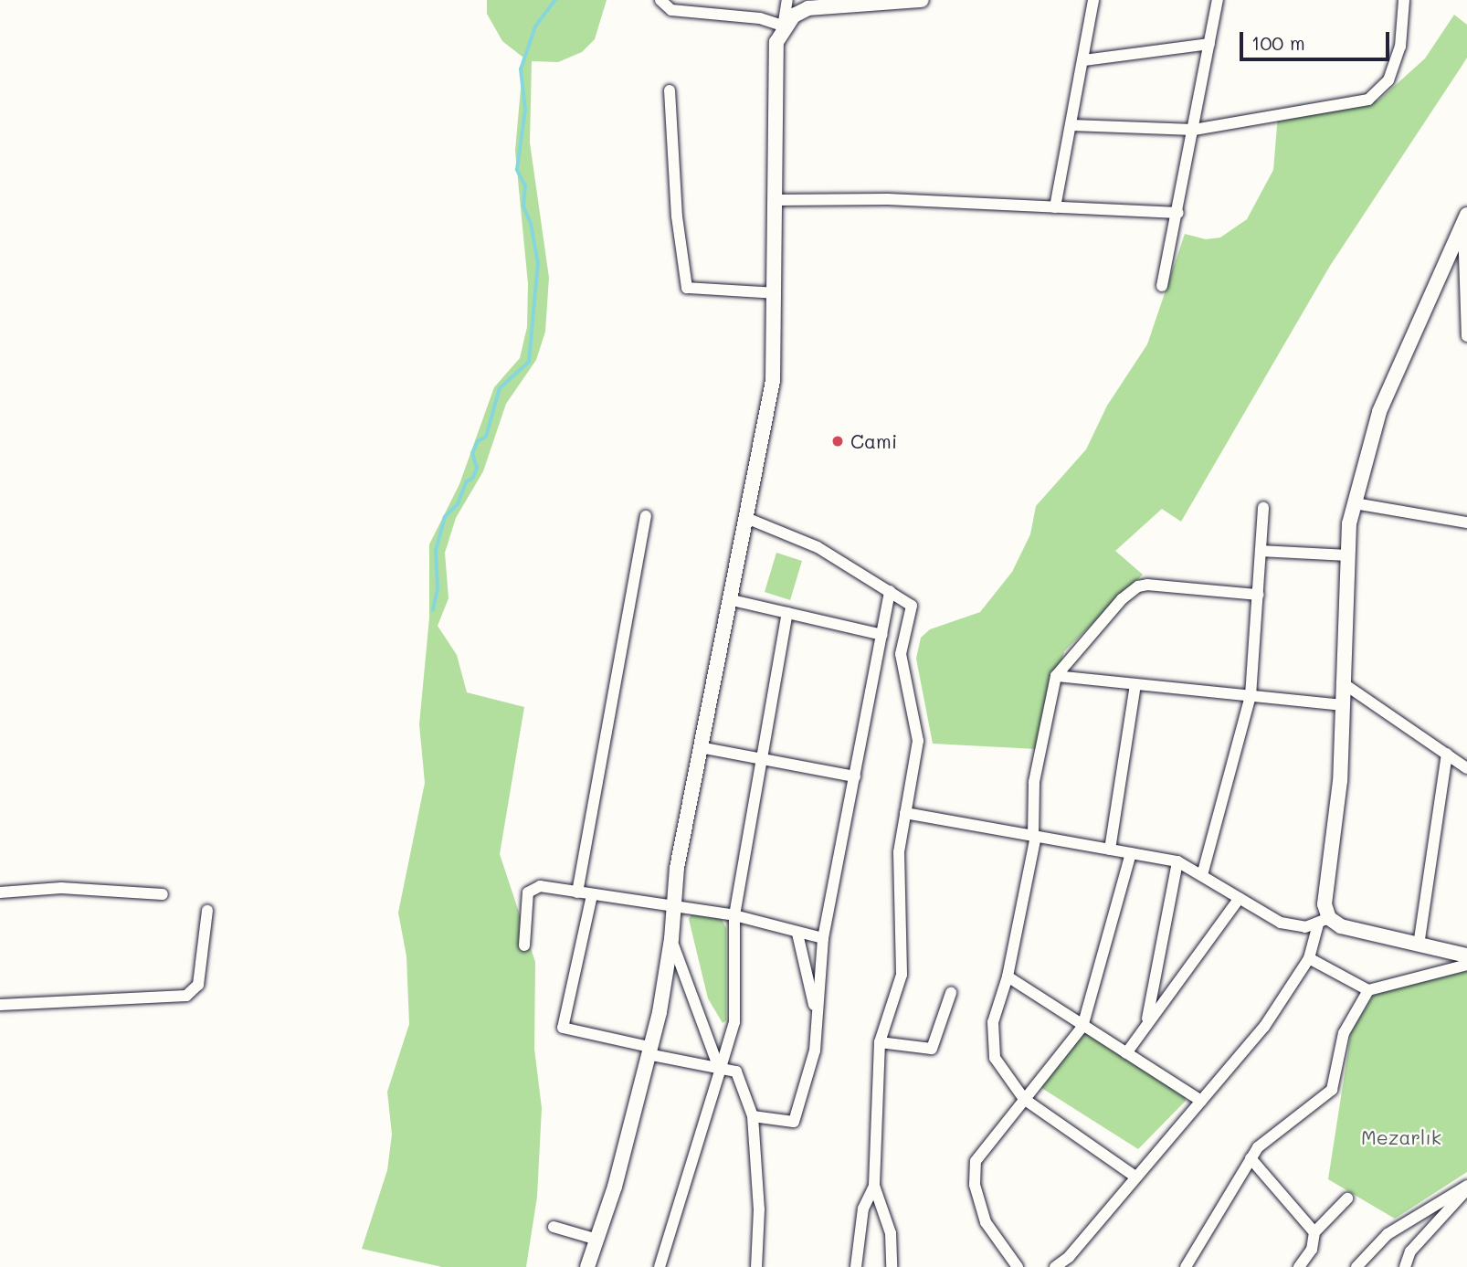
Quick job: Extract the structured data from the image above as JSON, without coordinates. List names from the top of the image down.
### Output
{
  "parks": ["Mezarlık"],
  "places": ["Cami"],
  "scale_bar": "100 m"
}
